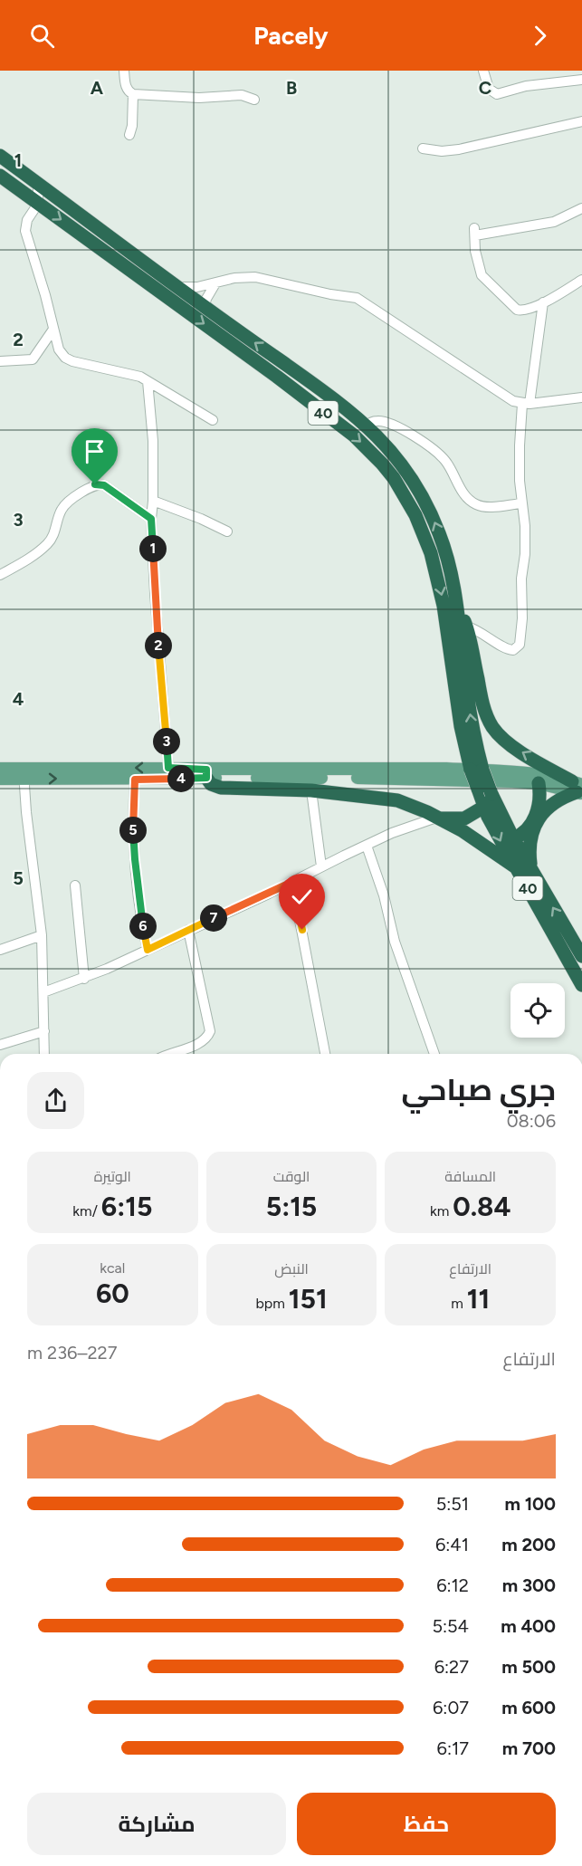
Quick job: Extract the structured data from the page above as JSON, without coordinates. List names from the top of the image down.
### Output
{
  "streets": {
    "highway": ["40"]
  },
  "page": {
    "header": "Pacely",
    "pins": [
      "1",
      "2",
      "3",
      "4",
      "5",
      "7",
      "6"
    ],
    "heading": ["جري صباحي", "08:06"],
    "stats": [
      ["المسافة", "0.84 km"],
      ["الوقت", "5:15"],
      ["الوتيرة", "6:15 /km"],
      ["الارتفاع", "11 m"],
      ["النبض", "151 bpm"],
      ["kcal", "60"]
    ],
    "chart": ["الارتفاع", "227–236 m"],
    "list": [
      {
        "name": "100 m",
        "note": "5:51"
      },
      {
        "name": "200 m",
        "note": "6:41"
      },
      {
        "name": "300 m",
        "note": "6:12"
      },
      {
        "name": "400 m",
        "note": "5:54"
      },
      {
        "name": "500 m",
        "note": "6:27"
      },
      {
        "name": "600 m",
        "note": "6:07"
      },
      {
        "name": "700 m",
        "note": "6:17"
      }
    ],
    "buttons": ["حفظ", "مشاركة"]
  },
  "grid": {
    "columns": ["A", "B", "C"],
    "rows": [
      "1",
      "2",
      "3",
      "4",
      "5"
    ]
  }
}
